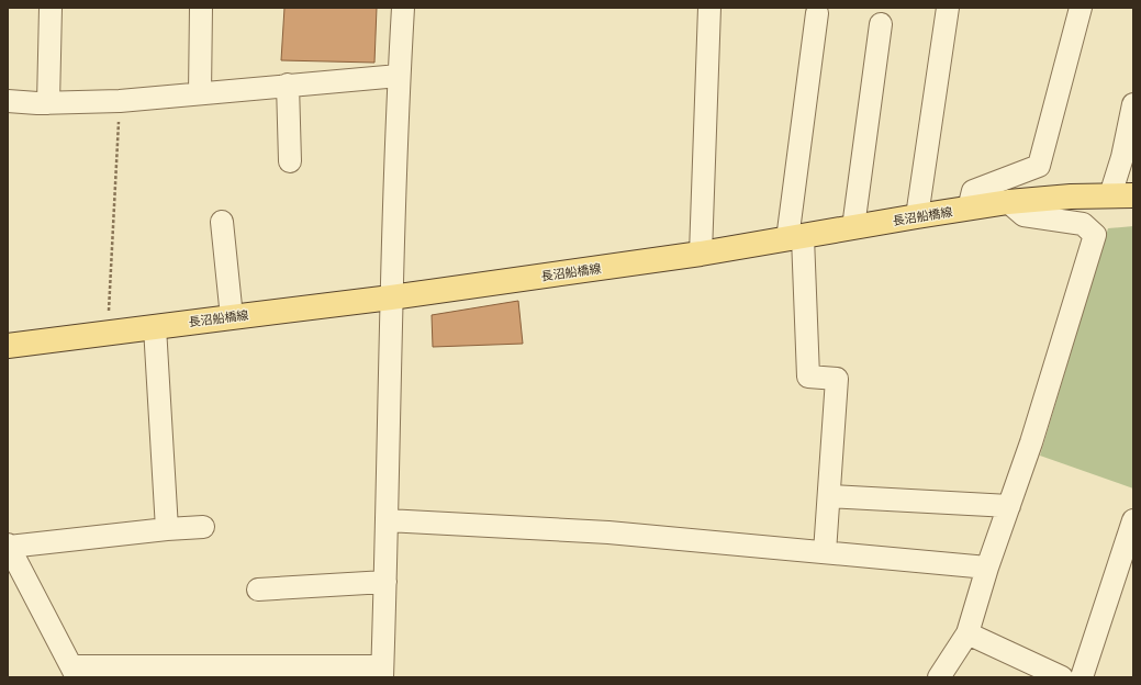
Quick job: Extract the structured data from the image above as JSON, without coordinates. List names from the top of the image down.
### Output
{
  "streets": {
    "main road": ["長沼船橋線"]
  }
}
